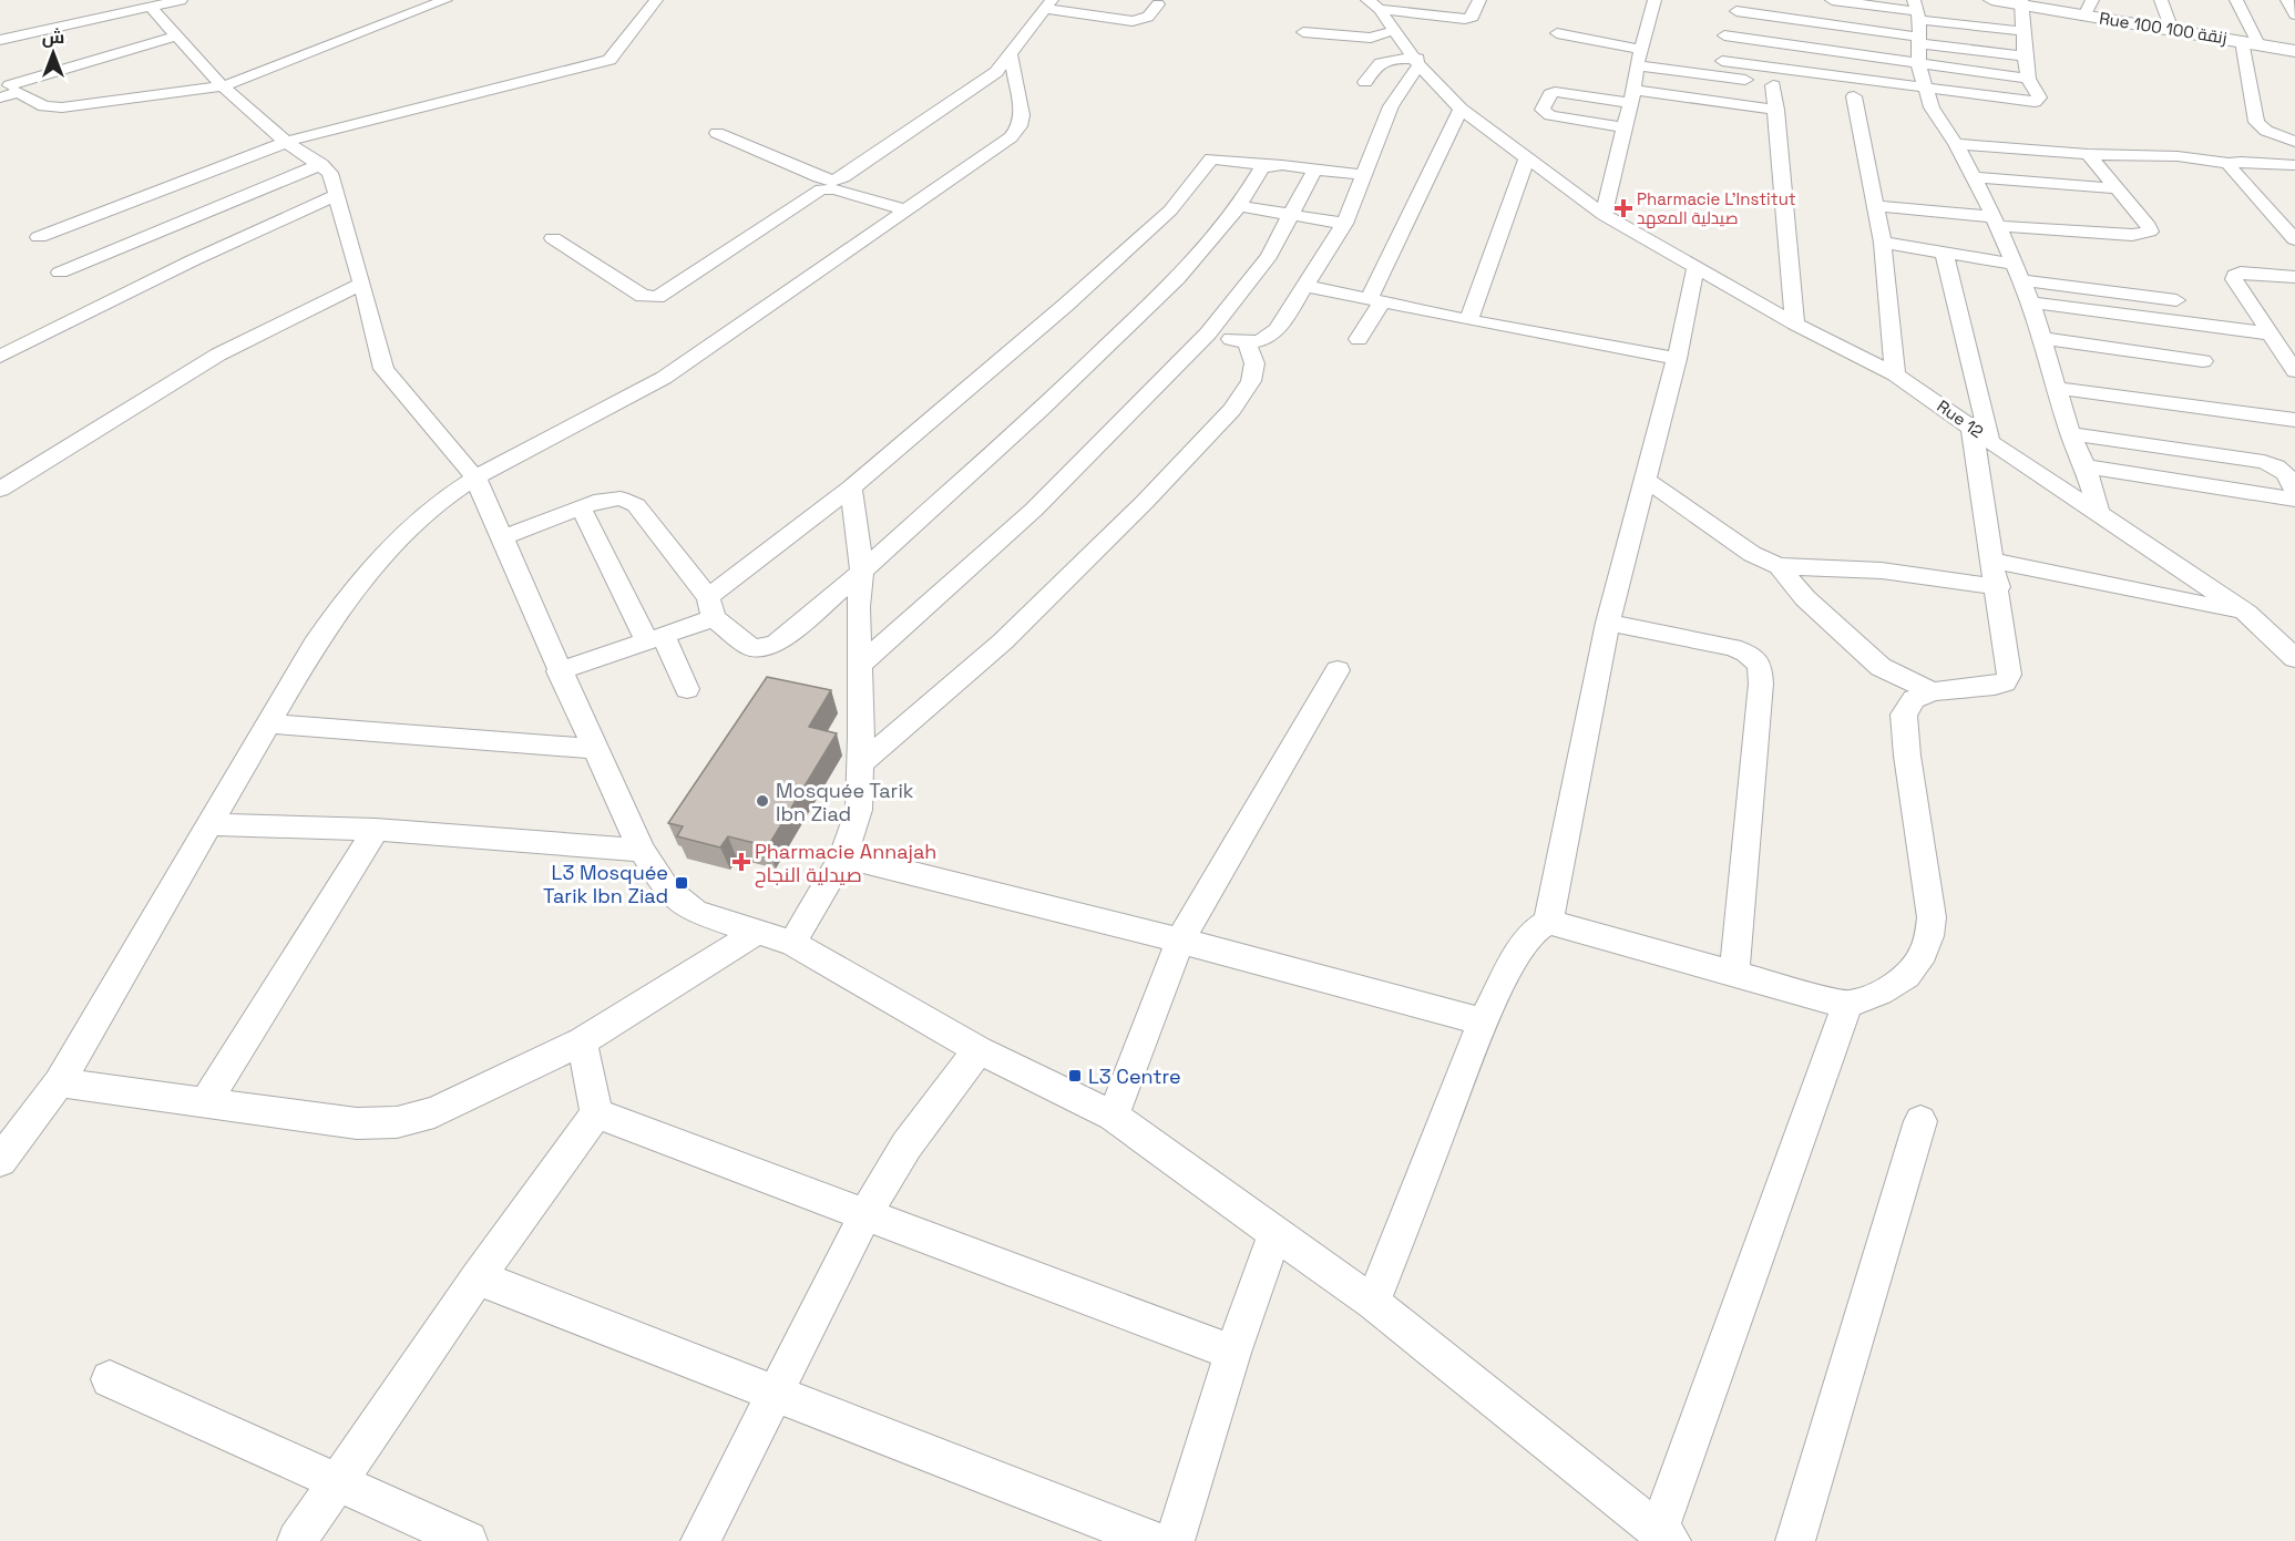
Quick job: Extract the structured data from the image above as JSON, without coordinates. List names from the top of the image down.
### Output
{
  "streets": {
    "street": ["Rue 100 زنقة 100", "Rue 12"]
  },
  "places": {
    "health": ["Pharmacie L'Institut صيدلية المعهد", "Pharmacie Annajah صيدلية النجاح"],
    "other": ["Mosquée Tarik Ibn Ziad"],
    "transit": ["L3 Mosquée Tarik Ibn Ziad", "L3 Centre"]
  },
  "north": "top"
}
